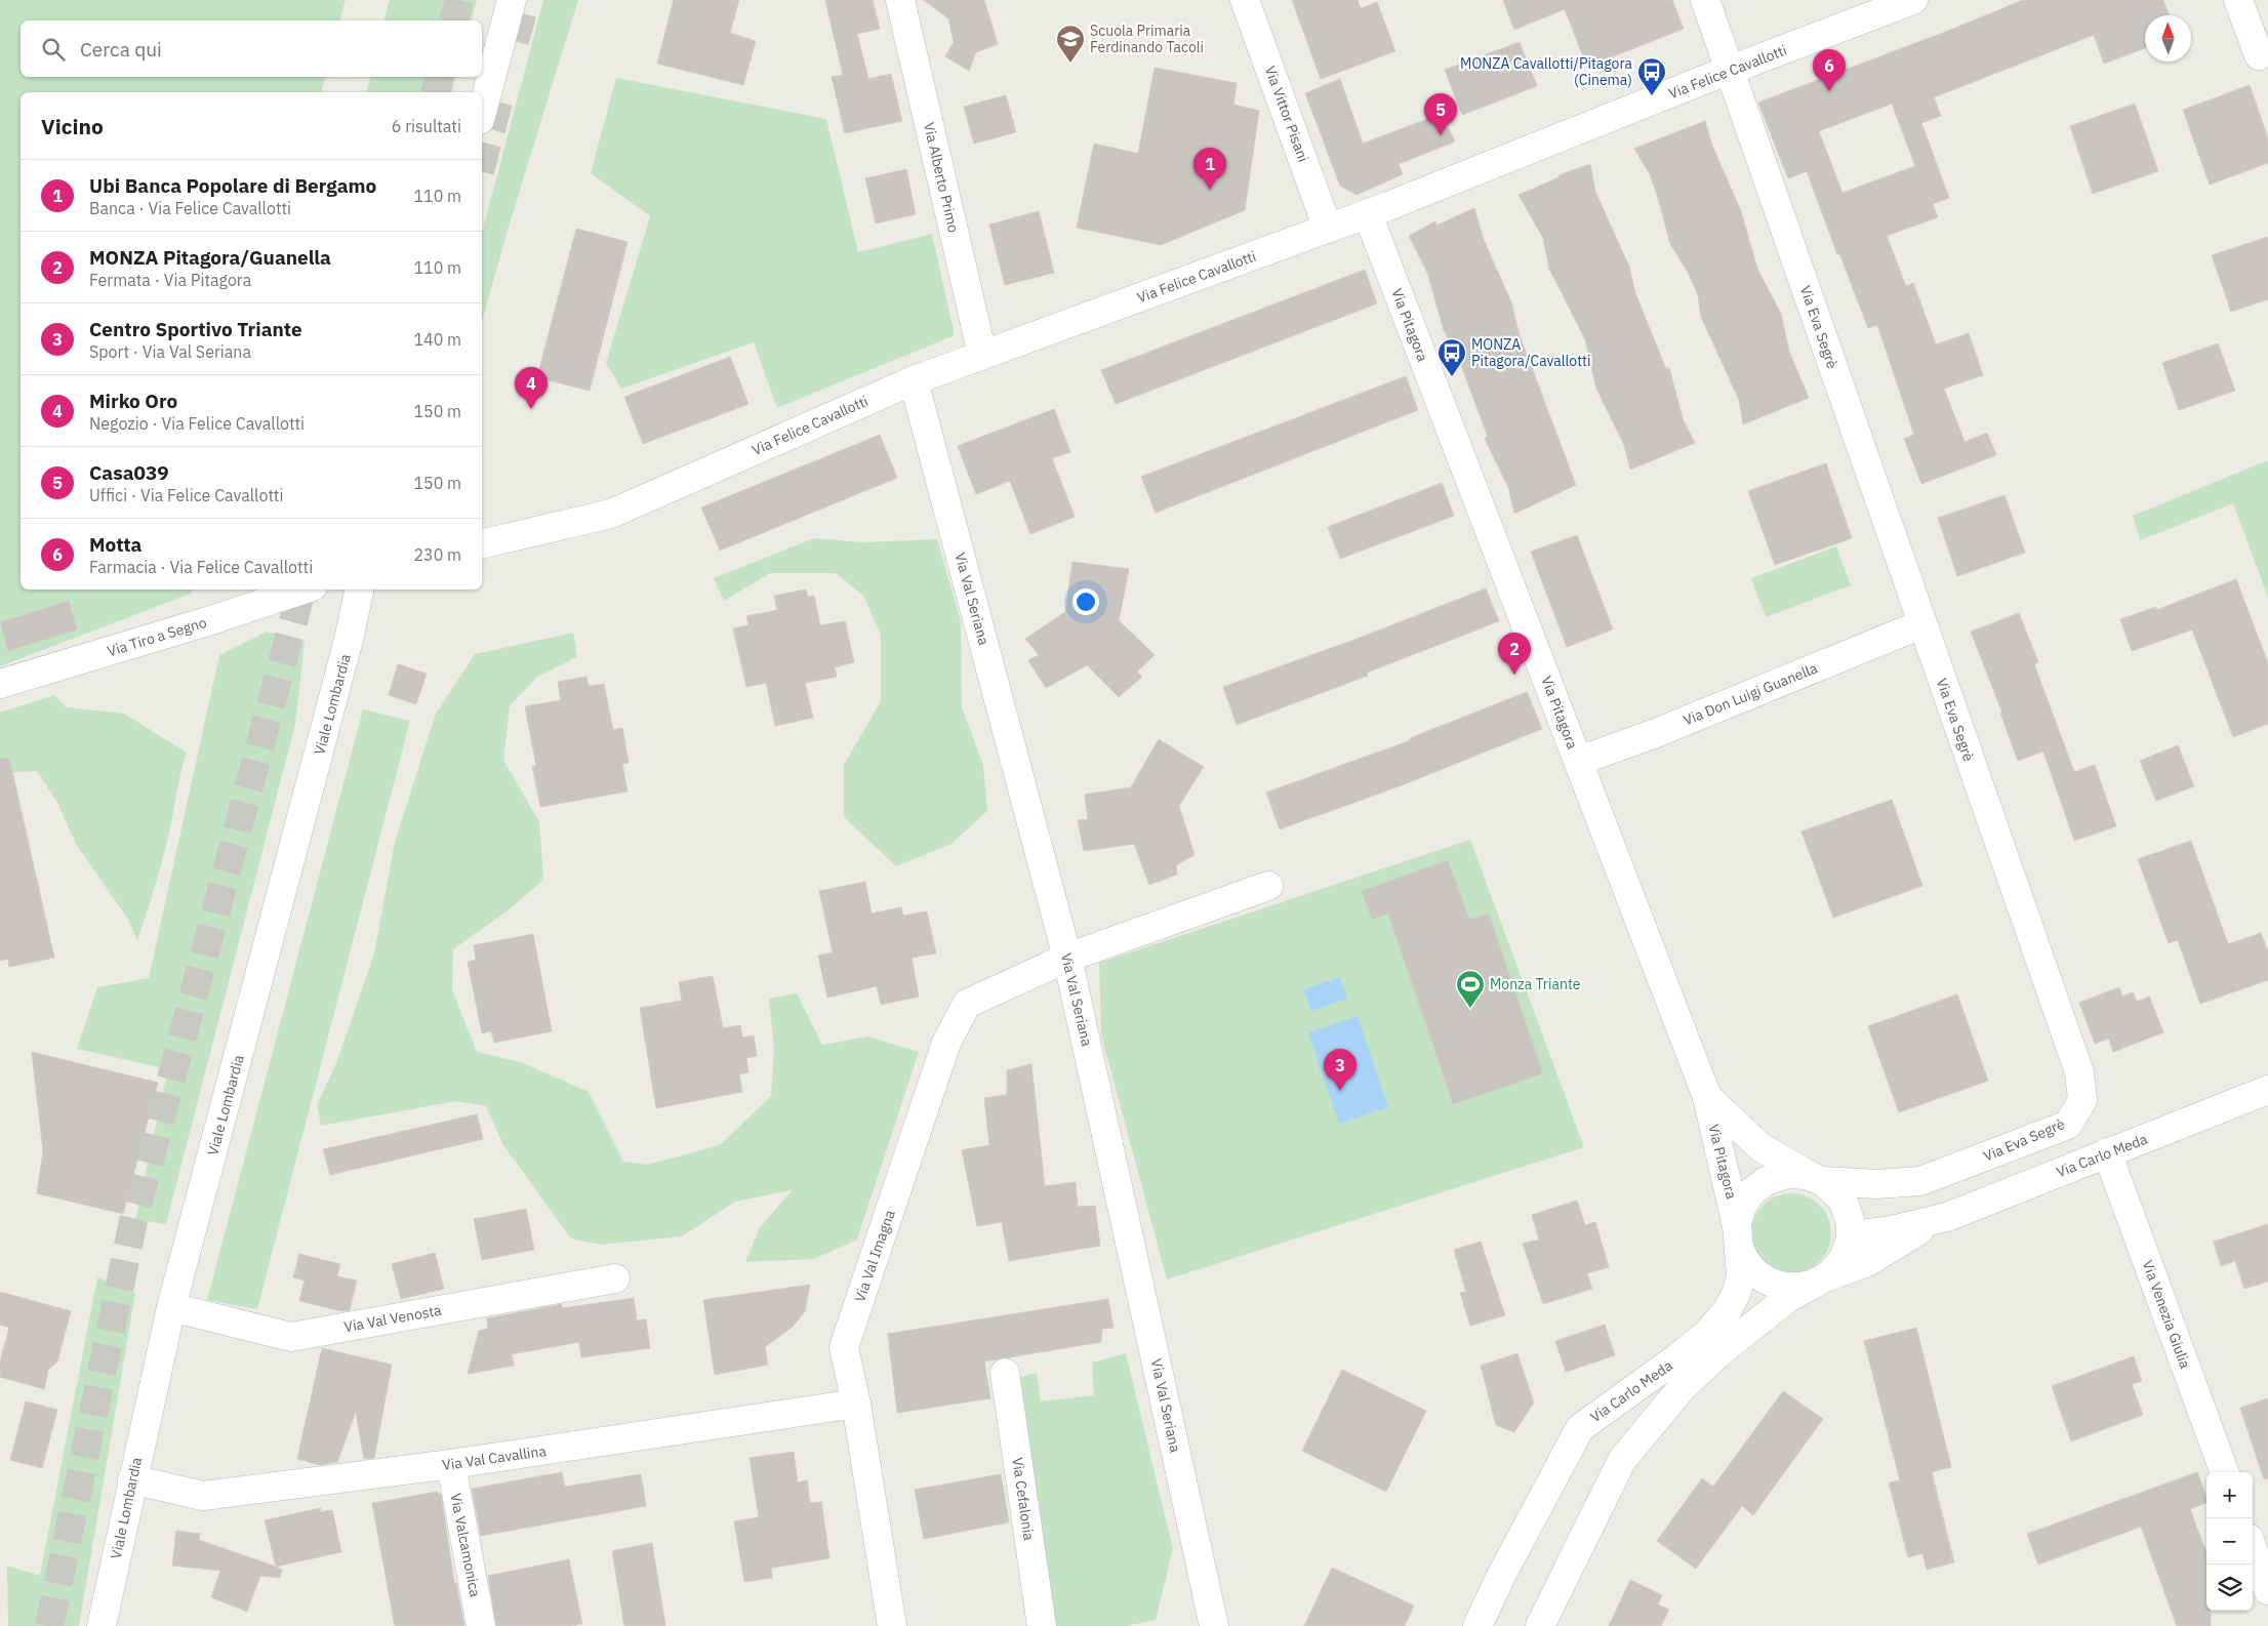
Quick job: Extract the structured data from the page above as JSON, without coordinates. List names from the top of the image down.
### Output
{
  "streets": {
    "street": [
      "Via Felice Cavallotti",
      "Via Vittor Pisani",
      "Via Alberto Primo",
      "Via Pitagora",
      "Via Eva Segrè",
      "Via Val Seriana",
      "Via Tiro a Segno",
      "Via Don Luigi Guanella",
      "Viale Lombardia",
      "Via Carlo Meda",
      "Via Val Imagna",
      "Via Venezia Giulia",
      "Via Val Venosta",
      "Via Val Cavallina",
      "Via Cefalonia",
      "Via Valcamonica"
    ]
  },
  "crossings": [
    ["Via Felice Cavallotti", "Via Vittor Pisani"],
    ["Via Felice Cavallotti", "Via Alberto Primo"],
    ["Via Felice Cavallotti", "Via Pitagora"],
    ["Via Felice Cavallotti", "Via Eva Segrè"],
    ["Via Felice Cavallotti", "Via Val Seriana"],
    ["Via Pitagora", "Via Eva Segrè"],
    ["Via Pitagora", "Via Don Luigi Guanella"],
    ["Via Pitagora", "Via Carlo Meda"],
    ["Via Eva Segrè", "Via Don Luigi Guanella"],
    ["Via Eva Segrè", "Via Carlo Meda"],
    ["Via Val Seriana", "Via Val Imagna"],
    ["Viale Lombardia", "Via Val Venosta"],
    ["Viale Lombardia", "Via Val Cavallina"],
    ["Via Carlo Meda", "Via Venezia Giulia"],
    ["Via Val Imagna", "Via Val Cavallina"],
    ["Via Val Cavallina", "Via Valcamonica"]
  ],
  "places": {
    "school or university": ["Scuola Primaria Ferdinando Tacoli"],
    "bus stop": ["MONZA Cavallotti/Pitagora (Cinema)", "MONZA Pitagora/Cavallotti"],
    "sports": ["Monza Triante"]
  },
  "north": "top",
  "page": {
    "search": "Cerca qui",
    "pins": [
      "6",
      "5",
      "1",
      "4",
      "2",
      "3"
    ],
    "heading": ["Vicino", "6 risultati"],
    "list": [
      {
        "mark": "1",
        "name": "Ubi Banca Popolare di Bergamo",
        "note": "Banca · Via Felice Cavallotti",
        "value": "110 m"
      },
      {
        "mark": "2",
        "name": "MONZA Pitagora/Guanella",
        "note": "Fermata · Via Pitagora",
        "value": "110 m"
      },
      {
        "mark": "3",
        "name": "Centro Sportivo Triante",
        "note": "Sport · Via Val Seriana",
        "value": "140 m"
      },
      {
        "mark": "4",
        "name": "Mirko Oro",
        "note": "Negozio · Via Felice Cavallotti",
        "value": "150 m"
      },
      {
        "mark": "5",
        "name": "Casa039",
        "note": "Uffici · Via Felice Cavallotti",
        "value": "150 m"
      },
      {
        "mark": "6",
        "name": "Motta",
        "note": "Farmacia · Via Felice Cavallotti",
        "value": "230 m"
      }
    ],
    "map_buttons": ["+", "−"]
  }
}
